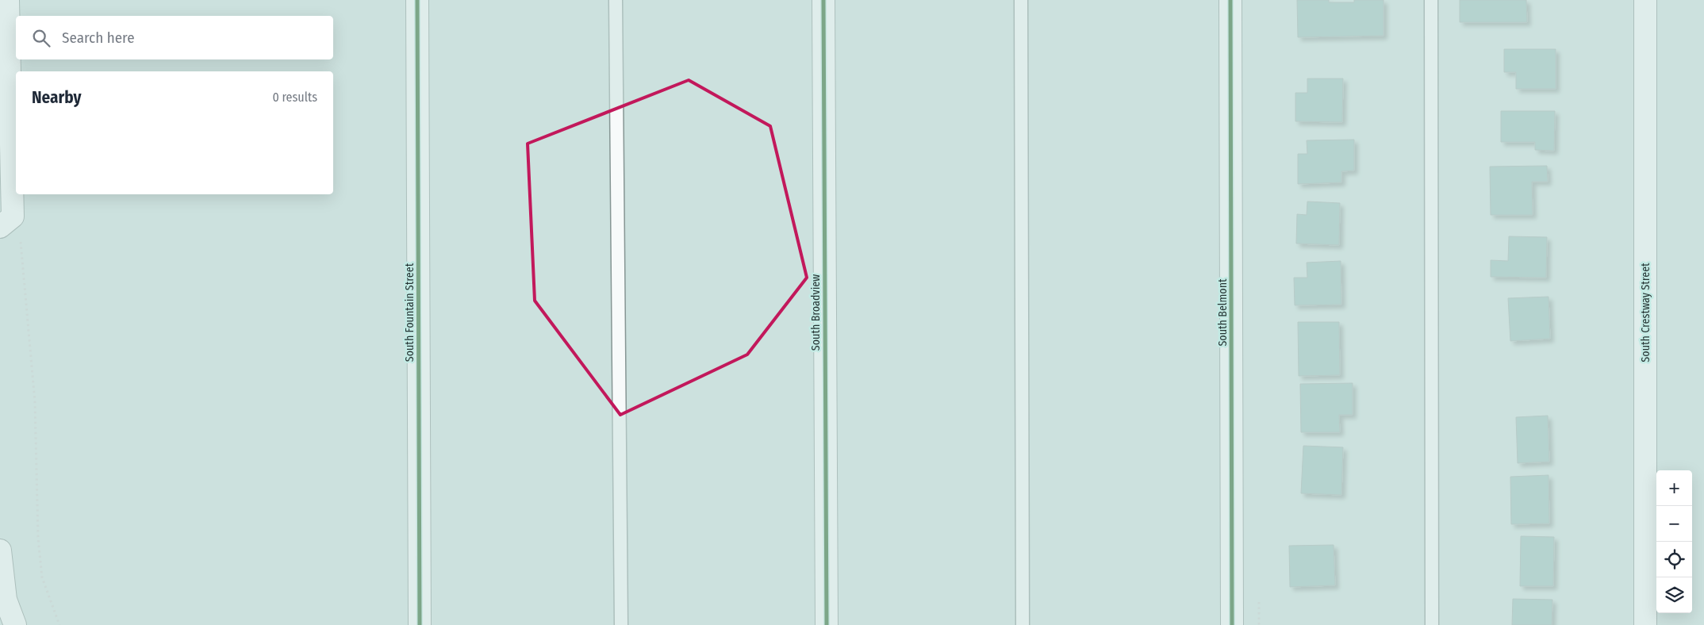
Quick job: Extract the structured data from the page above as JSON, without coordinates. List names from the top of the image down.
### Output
{
  "streets": {
    "street": [
      "South Fountain Street",
      "South Broadview",
      "South Belmont",
      "South Crestway Street"
    ]
  },
  "page": {
    "search": "Search here",
    "heading": ["Nearby", "0 results"],
    "map_buttons": ["+", "−"]
  }
}
